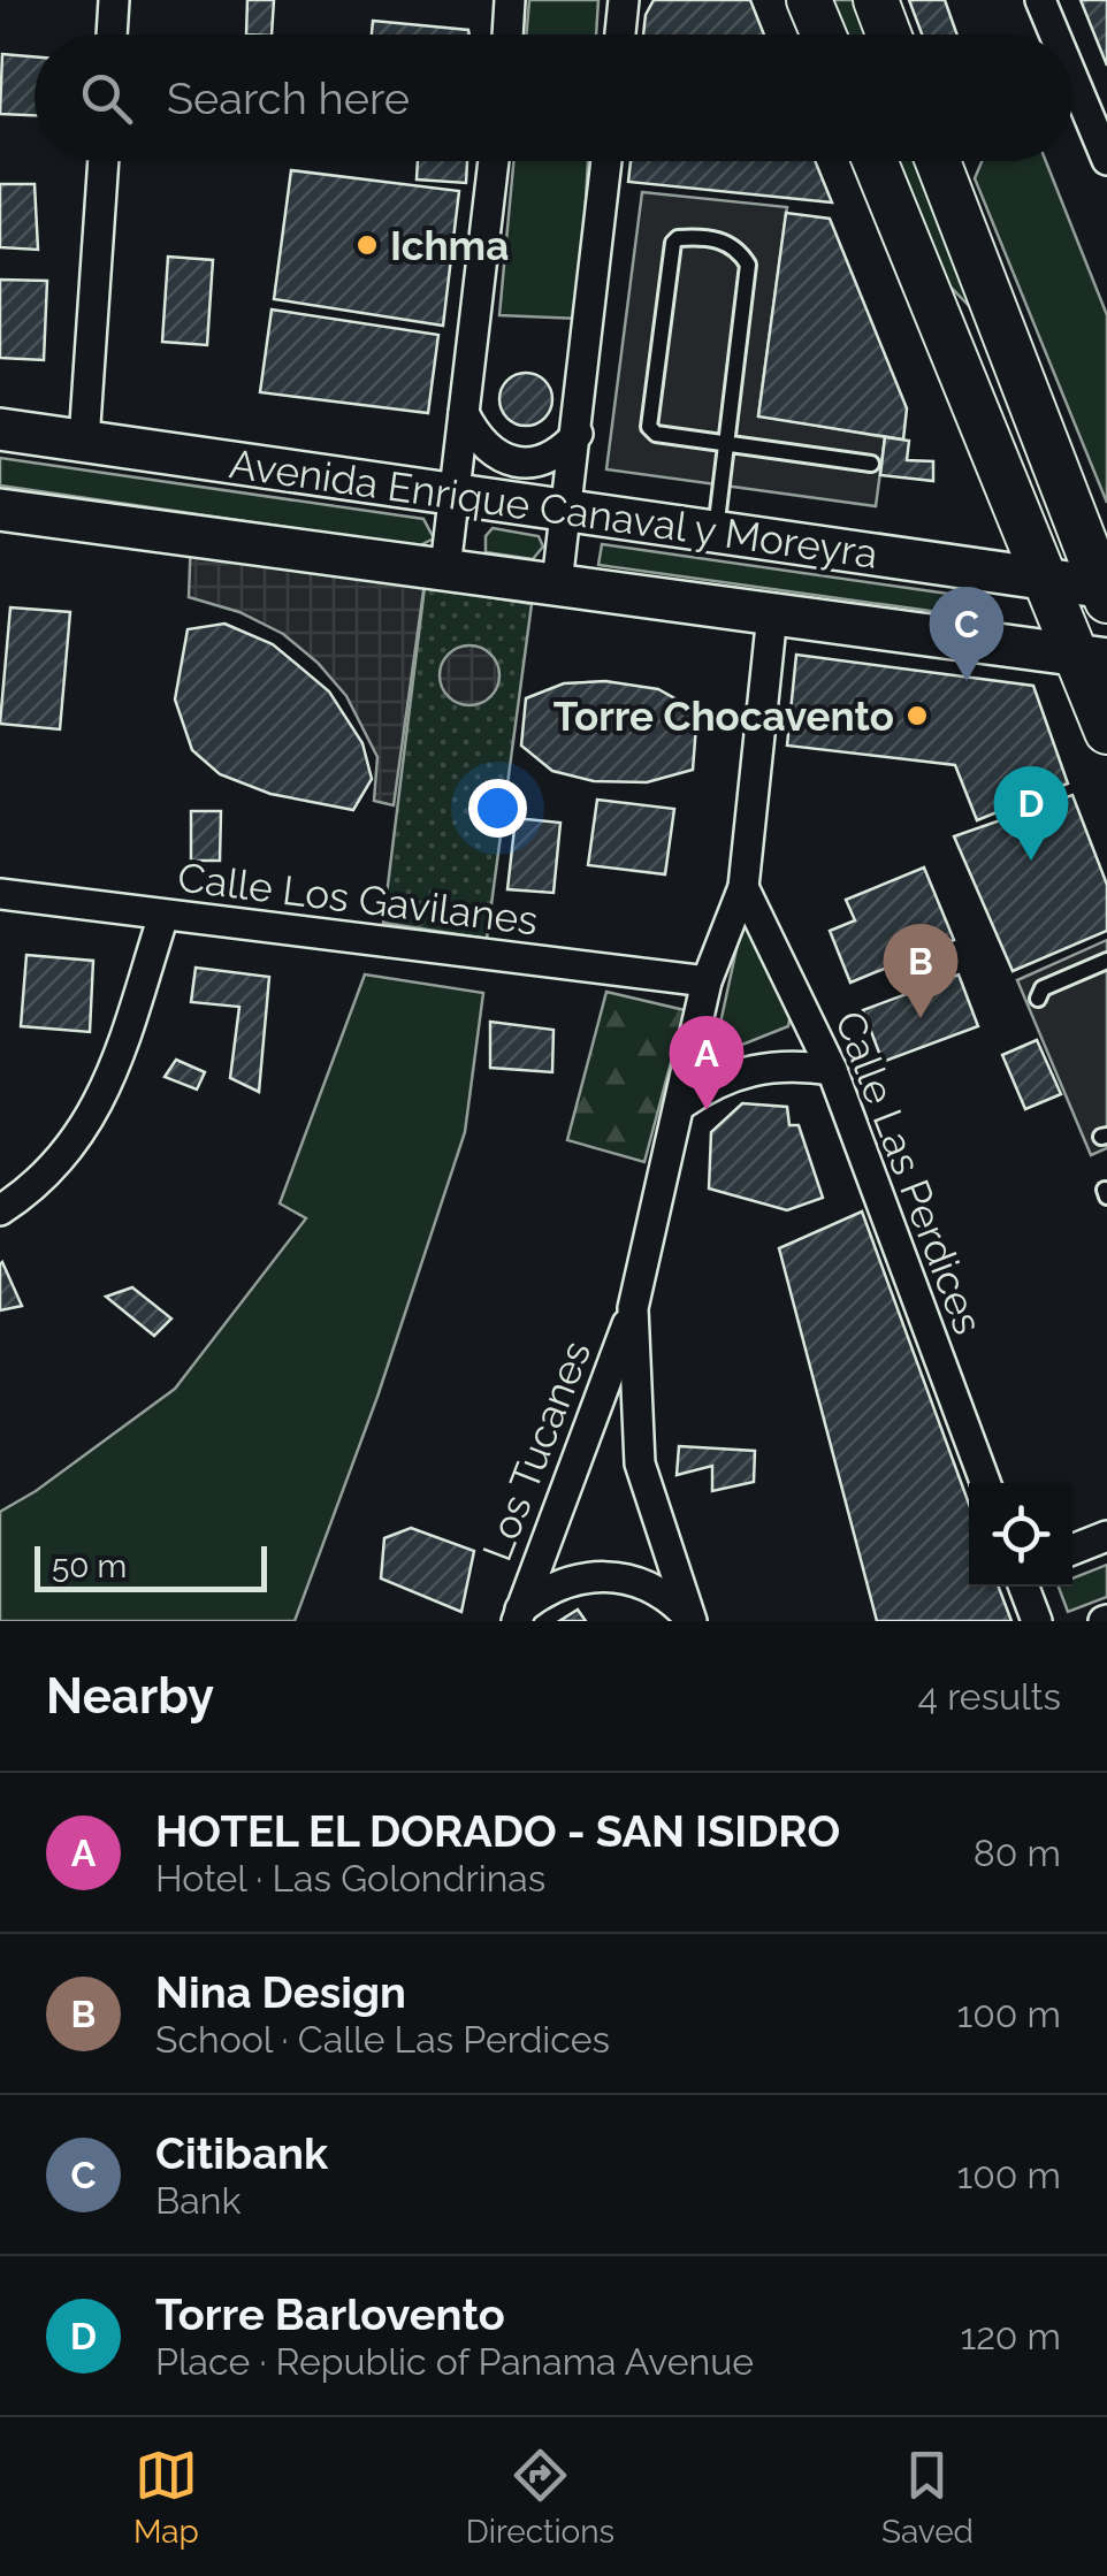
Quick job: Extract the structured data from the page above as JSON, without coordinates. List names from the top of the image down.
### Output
{
  "streets": {
    "street": [
      "Avenida Enrique Canaval y Moreyra",
      "Calle Los Gavilanes",
      "Calle Las Perdices",
      "Los Tucanes"
    ]
  },
  "places": ["Ichma", "Torre Chocavento"],
  "scale_bar": "50 m",
  "page": {
    "search": "Search here",
    "pins": [
      "C",
      "D",
      "B",
      "A"
    ],
    "scale": "50 m",
    "heading": ["Nearby", "4 results"],
    "list": [
      {
        "mark": "A",
        "name": "HOTEL EL DORADO - SAN ISIDRO",
        "note": "Hotel · Las Golondrinas",
        "value": "80 m"
      },
      {
        "mark": "B",
        "name": "Nina Design",
        "note": "School · Calle Las Perdices",
        "value": "100 m"
      },
      {
        "mark": "C",
        "name": "Citibank",
        "note": "Bank",
        "value": "100 m"
      },
      {
        "mark": "D",
        "name": "Torre Barlovento",
        "note": "Place · Republic of Panama Avenue",
        "value": "120 m"
      }
    ],
    "nav": ["Map", "Directions", "Saved"]
  }
}
